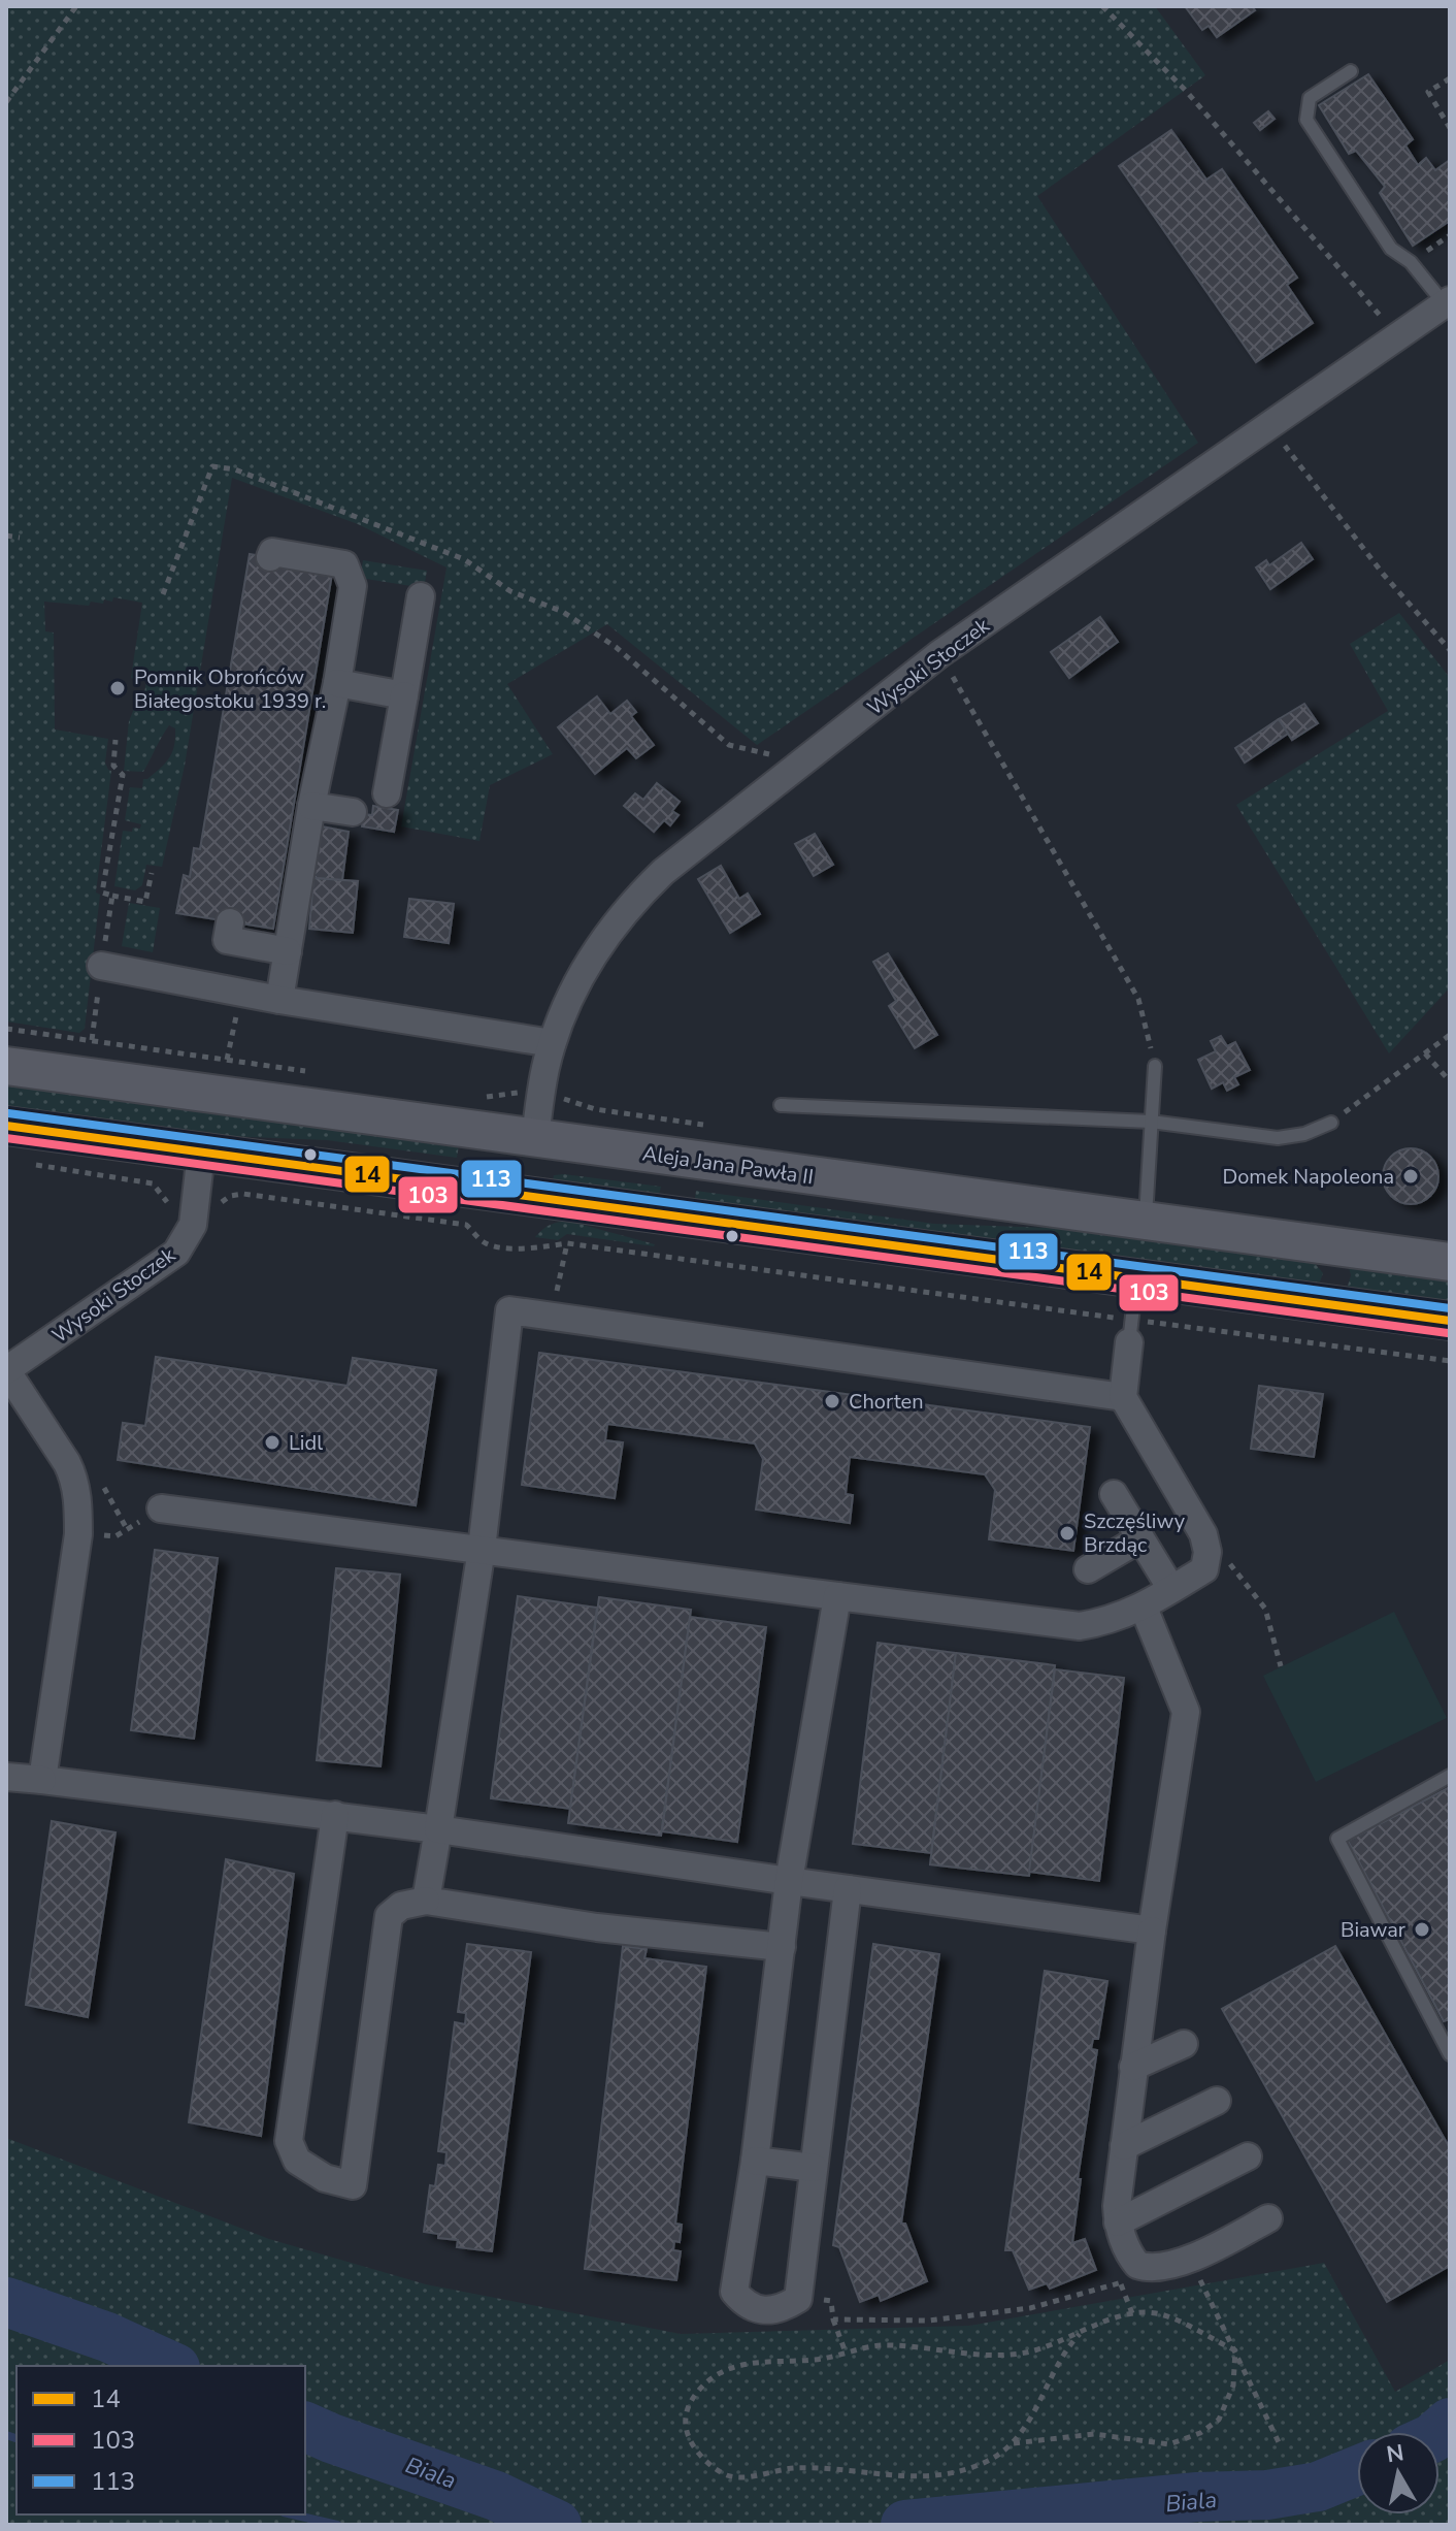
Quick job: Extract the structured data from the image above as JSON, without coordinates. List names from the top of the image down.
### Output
{
  "streets": {
    "main road": ["Aleja Jana Pawła II"],
    "street": ["Wysoki Stoczek"]
  },
  "crossings": [
    ["Wysoki Stoczek", "Aleja Jana Pawła II"]
  ],
  "water": ["Biala"],
  "places": [
    "Pomnik Obrońców Białegostoku 1939 r.",
    "Domek Napoleona",
    "Chorten",
    "Lidl",
    "Szczęśliwy Brzdąc",
    "Biawar"
  ],
  "lines": ["transit line 113", "transit line 14", "transit line 103"],
  "legend": ["14", "103", "113"],
  "north": "top"
}
